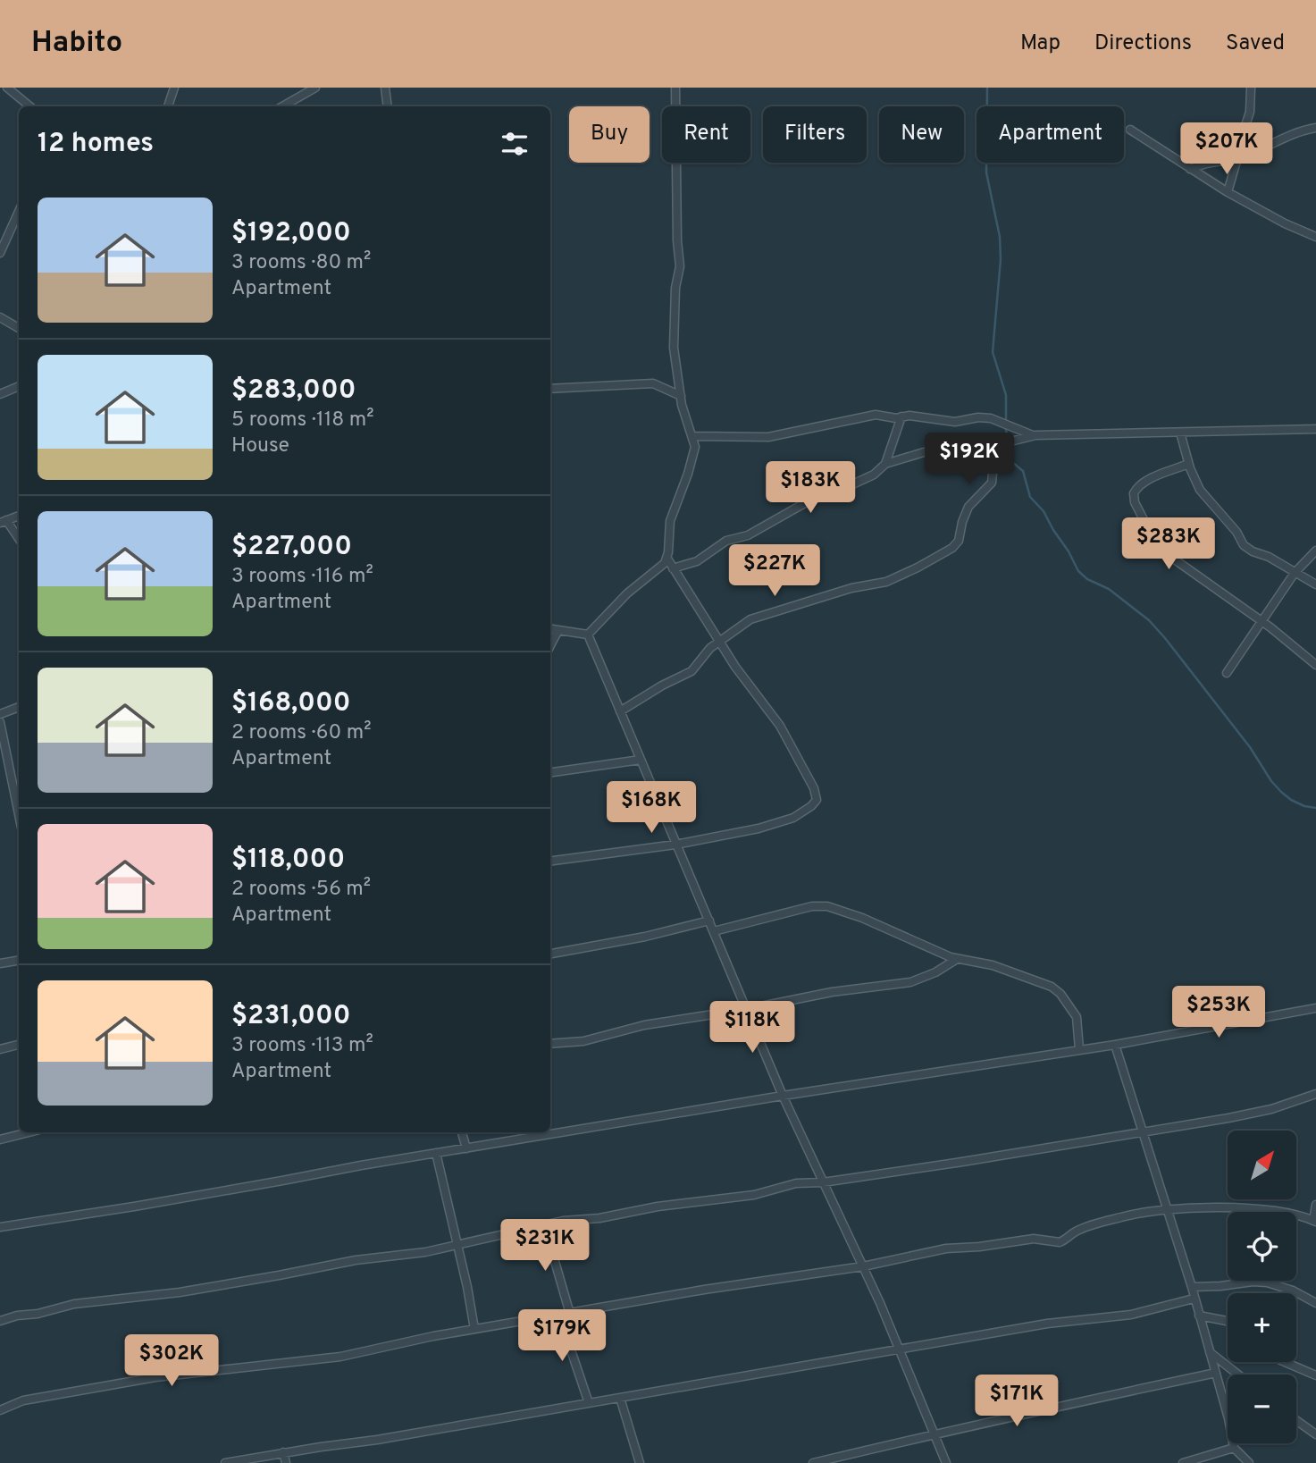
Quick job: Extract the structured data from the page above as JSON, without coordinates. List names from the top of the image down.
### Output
{
  "north": "top right",
  "page": {
    "header": "Habito",
    "nav": ["Map", "Directions", "Saved"],
    "chip": [
      "Buy",
      "Rent",
      "Filters",
      "New",
      "Apartment"
    ],
    "heading": "12 homes",
    "price": [
      "$207K",
      "$192K",
      "$183K",
      "$283K",
      "$227K",
      "$168K",
      "$253K",
      "$118K",
      "$231K",
      "$179K",
      "$302K",
      "$171K"
    ],
    "list": [
      {
        "name": "$192,000",
        "note": "3 rooms · 80 m² · Apartment"
      },
      {
        "name": "$283,000",
        "note": "5 rooms · 118 m² · House"
      },
      {
        "name": "$227,000",
        "note": "3 rooms · 116 m² · Apartment"
      },
      {
        "name": "$168,000",
        "note": "2 rooms · 60 m² · Apartment"
      },
      {
        "name": "$118,000",
        "note": "2 rooms · 56 m² · Apartment"
      },
      {
        "name": "$231,000",
        "note": "3 rooms · 113 m² · Apartment"
      }
    ],
    "map_buttons": ["+", "−"]
  }
}
